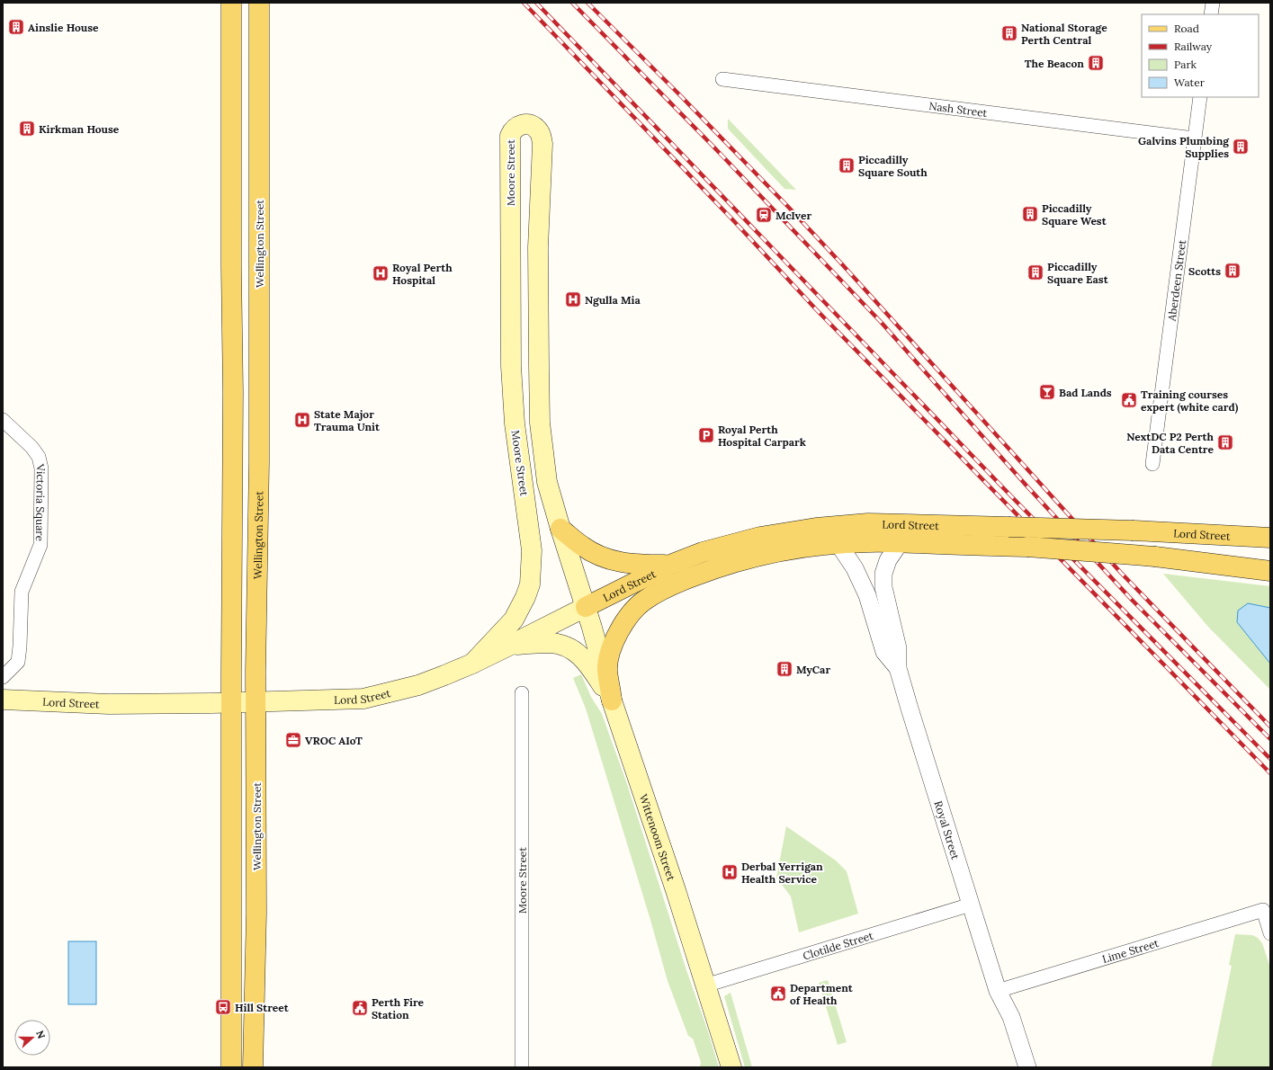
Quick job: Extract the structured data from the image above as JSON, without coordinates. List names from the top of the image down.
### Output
{
  "streets": {
    "main road": [
      "Moore Street",
      "Wellington Street",
      "Lord Street",
      "Wittenoom Street"
    ],
    "street": [
      "Nash Street",
      "Aberdeen Street",
      "Victoria Square",
      "Royal Street",
      "Clotilde Street",
      "Lime Street"
    ]
  },
  "crossings": [
    ["Nash Street", "Aberdeen Street"],
    ["Moore Street", "Lord Street"],
    ["Moore Street", "Wittenoom Street"],
    ["Wellington Street", "Lord Street"],
    ["Lord Street", "Royal Street"],
    ["Lord Street", "Wittenoom Street"],
    ["Royal Street", "Clotilde Street"],
    ["Royal Street", "Lime Street"],
    ["Wittenoom Street", "Clotilde Street"]
  ],
  "places": {
    "building": [
      "Ainslie House",
      "National Storage Perth Central",
      "The Beacon",
      "Kirkman House",
      "Galvins Plumbing Supplies",
      "Piccadilly Square South",
      "Piccadilly Square West",
      "Scotts",
      "Piccadilly Square East",
      "NextDC P2 Perth Data Centre",
      "MyCar"
    ],
    "station": ["McIver"],
    "hospital": [
      "Royal Perth Hospital",
      "Ngulla Mia",
      "State Major Trauma Unit",
      "Derbal Yerrigan Health Service"
    ],
    "bar": ["Bad Lands"],
    "public building": ["Training courses expert (white card)", "Department of Health", "Perth Fire Station"],
    "parking": ["Royal Perth Hospital Carpark"],
    "office": ["VROC AIoT"],
    "bus stop": ["Hill Street"]
  },
  "legend": [
    "Road",
    "Railway",
    "Park",
    "Water"
  ],
  "north": "right"
}
